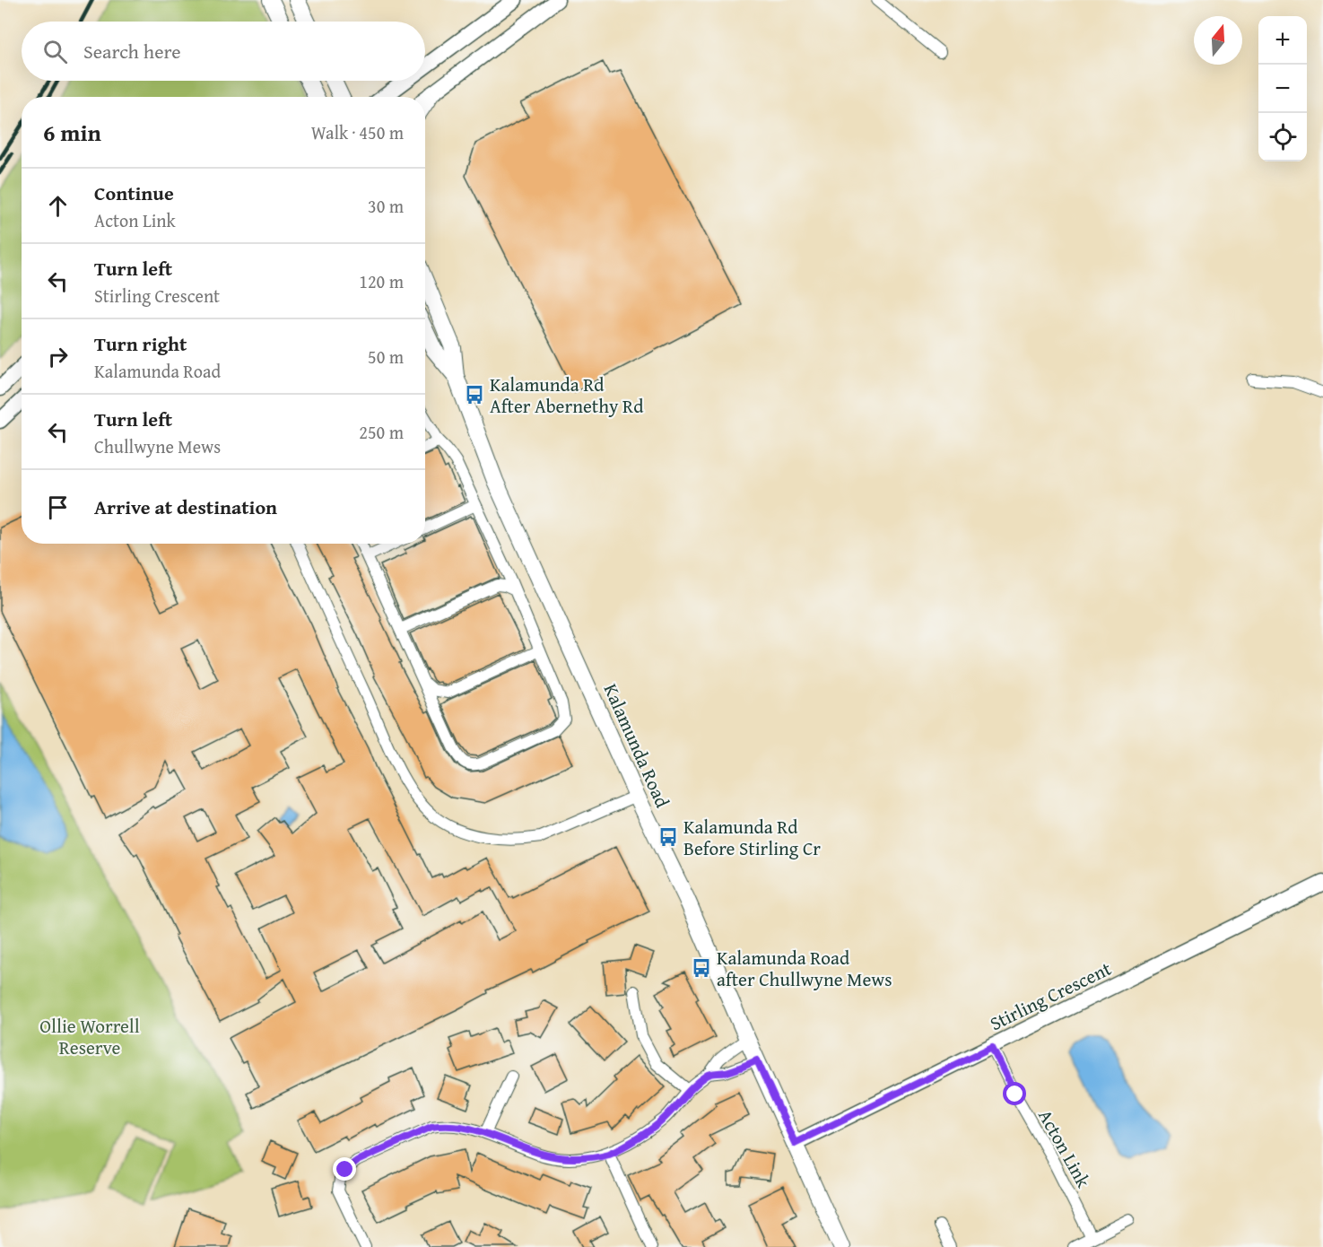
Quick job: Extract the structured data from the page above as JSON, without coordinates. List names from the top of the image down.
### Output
{
  "streets": {
    "main road": ["Kalamunda Road", "Stirling Crescent"],
    "street": ["Acton Link"]
  },
  "crossings": [
    ["Kalamunda Road", "Stirling Crescent"],
    ["Stirling Crescent", "Acton Link"]
  ],
  "parks": ["Ollie Worrell Reserve"],
  "places": {
    "bus stop": ["Kalamunda Rd After Abernethy Rd", "Kalamunda Rd Before Stirling Cr", "Kalamunda Road after Chullwyne Mews"]
  },
  "north": "top",
  "page": {
    "map_buttons": ["+", "−"],
    "search": "Search here",
    "heading": ["6 min", "Walk · 450 m"],
    "list": [
      ["Continue", "Acton Link", "30 m"],
      ["Turn left", "Stirling Crescent", "120 m"],
      ["Turn right", "Kalamunda Road", "50 m"],
      ["Turn left", "Chullwyne Mews", "250 m"],
      "Arrive at destination"
    ]
  }
}
